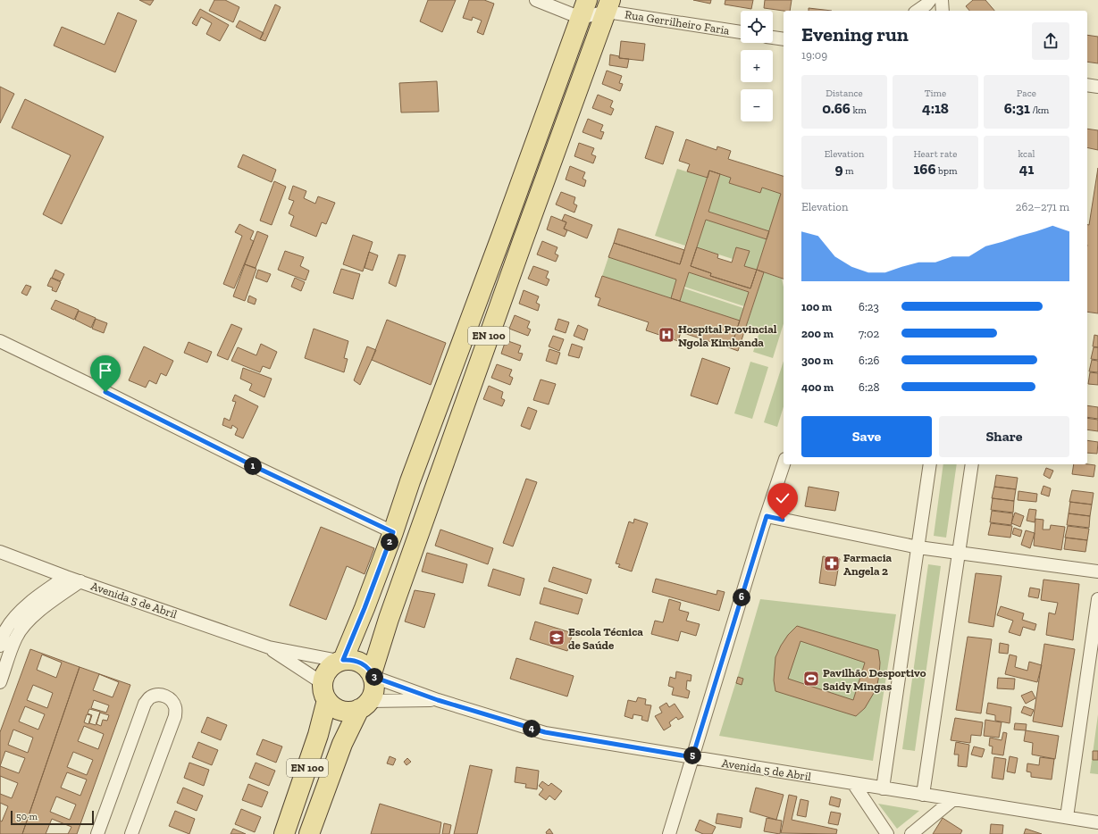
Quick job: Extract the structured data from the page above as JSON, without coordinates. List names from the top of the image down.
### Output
{
  "streets": {
    "main road": ["EN 100"],
    "street": ["Rua Gerrilheiro Faria", "Avenida 5 de Abril"]
  },
  "crossings": [
    ["Rua Gerrilheiro Faria", "EN 100"],
    ["EN 100", "Avenida 5 de Abril"]
  ],
  "places": {
    "hospital": ["Hospital Provincial Ngola Kimbanda"],
    "pharmacy": ["Farmacia Angela 2"],
    "school or university": ["Escola Técnica de Saúde"],
    "sports": ["Pavilhão Desportivo Saidy Mingas"]
  },
  "scale_bar": "50 m",
  "page": {
    "map_buttons": ["+", "−"],
    "heading": ["Evening run", "19:09"],
    "stats": [
      ["Distance", "0.66 km"],
      ["Time", "4:18"],
      ["Pace", "6:31 /km"],
      ["Elevation", "9 m"],
      ["Heart rate", "166 bpm"],
      ["kcal", "41"]
    ],
    "chart": ["Elevation", "262–271 m"],
    "list": [
      {
        "name": "100 m",
        "note": "6:23"
      },
      {
        "name": "200 m",
        "note": "7:02"
      },
      {
        "name": "300 m",
        "note": "6:26"
      },
      {
        "name": "400 m",
        "note": "6:28"
      }
    ],
    "buttons": ["Save", "Share"],
    "pins": [
      "1",
      "2",
      "6",
      "3",
      "4",
      "5"
    ],
    "scale": "50 m"
  }
}
